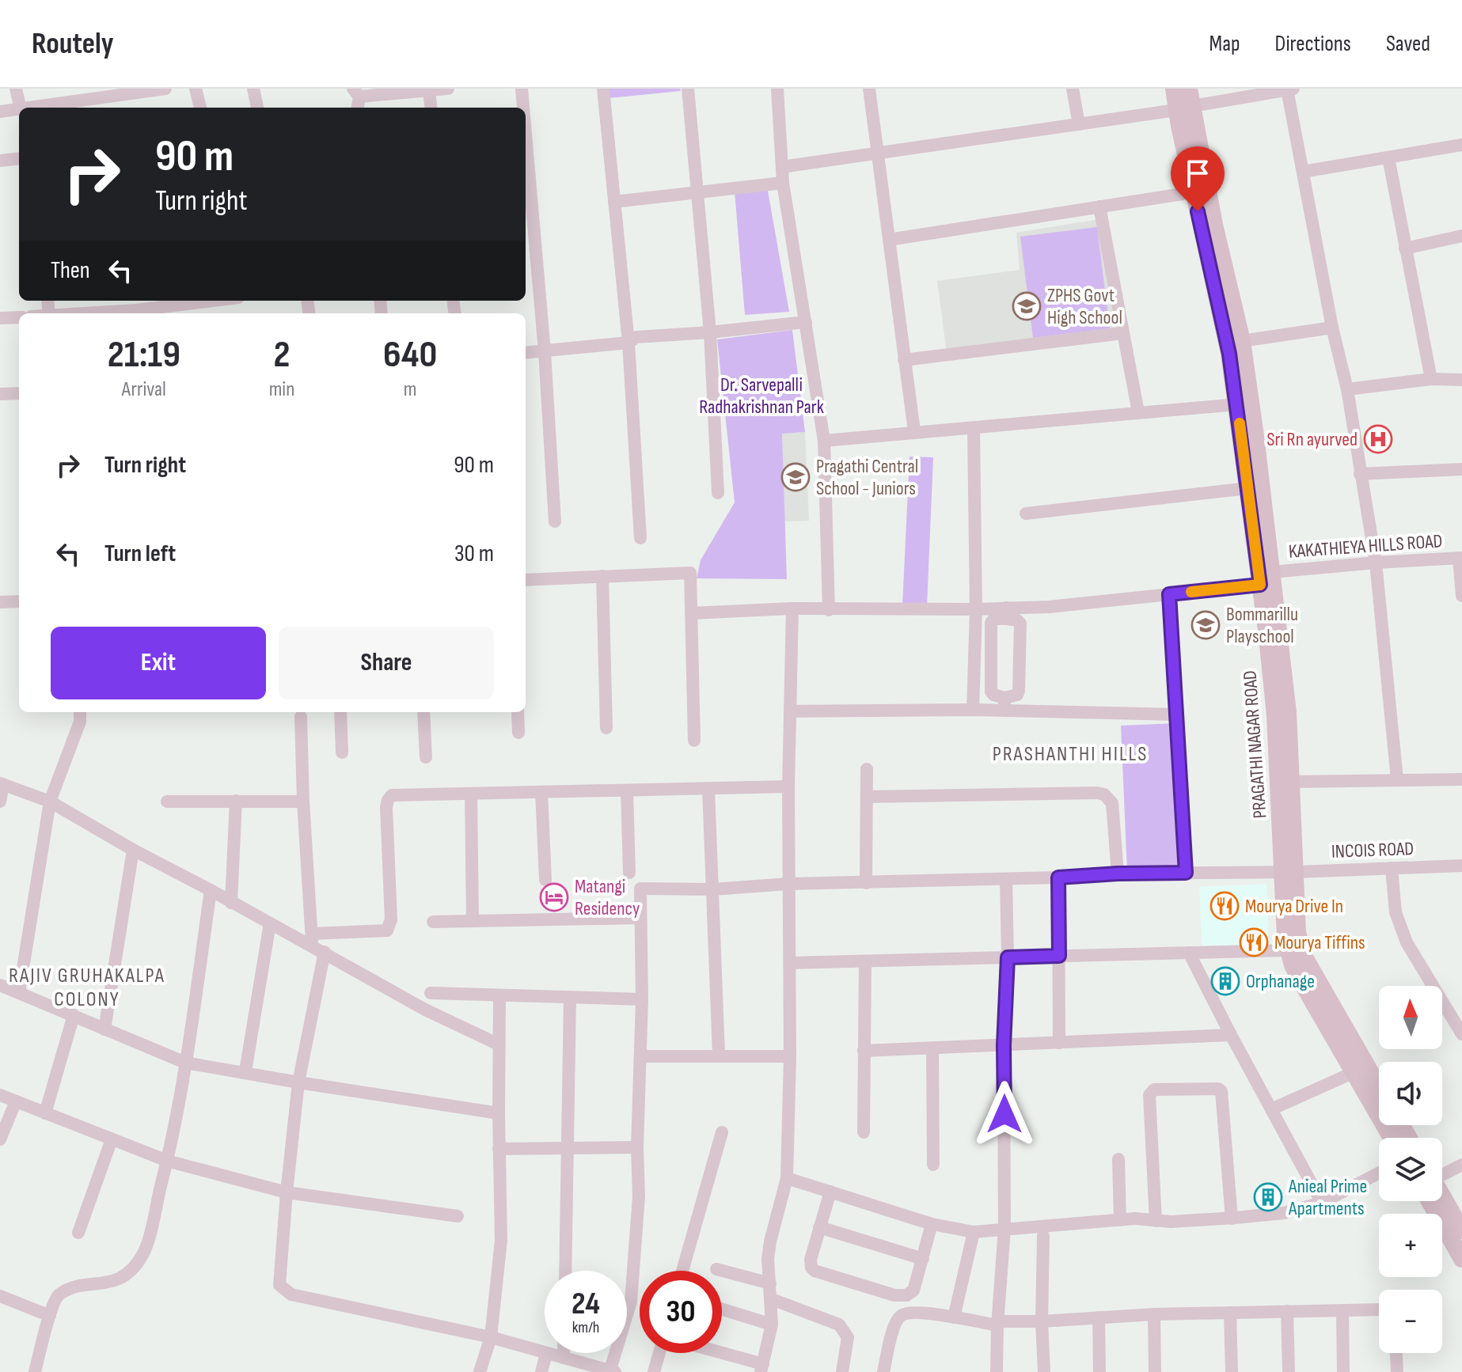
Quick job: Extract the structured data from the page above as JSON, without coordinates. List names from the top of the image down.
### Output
{
  "streets": {
    "main road": ["PRAGATHI NAGAR ROAD"],
    "street": ["KAKATHIEYA HILLS ROAD", "INCOIS ROAD"]
  },
  "crossings": [
    ["KAKATHIEYA HILLS ROAD", "PRAGATHI NAGAR ROAD"],
    ["PRAGATHI NAGAR ROAD", "INCOIS ROAD"]
  ],
  "districts": ["PRASHANTHI HILLS", "RAJIV GRUHAKALPA COLONY"],
  "parks": ["Dr. Sarvepalli Radhakrishnan Park"],
  "places": {
    "school or university": ["ZPHS Govt High School", "Pragathi Central School - Juniors", "Bommarillu Playschool"],
    "hospital": ["Sri Rn ayurved"],
    "hotel": ["Matangi Residency"],
    "restaurant": ["Mourya Drive In", "Mourya Tiffins"],
    "building": ["Orphanage", "Anieal Prime Apartments"]
  },
  "north": "top",
  "page": {
    "header": "Routely",
    "nav": ["Map", "Directions", "Saved"],
    "turn": ["90 m", "Turn right"],
    "then": "Then",
    "eta": [
      "21:19",
      "Arrival",
      "2",
      "min",
      "640",
      "m"
    ],
    "list": [
      {
        "name": "Turn right",
        "value": "90 m"
      },
      {
        "name": "Turn left",
        "value": "30 m"
      }
    ],
    "buttons": ["Exit", "Share"],
    "map_buttons": ["+", "−"],
    "speed": "24 km/h",
    "limit": "30"
  }
}
